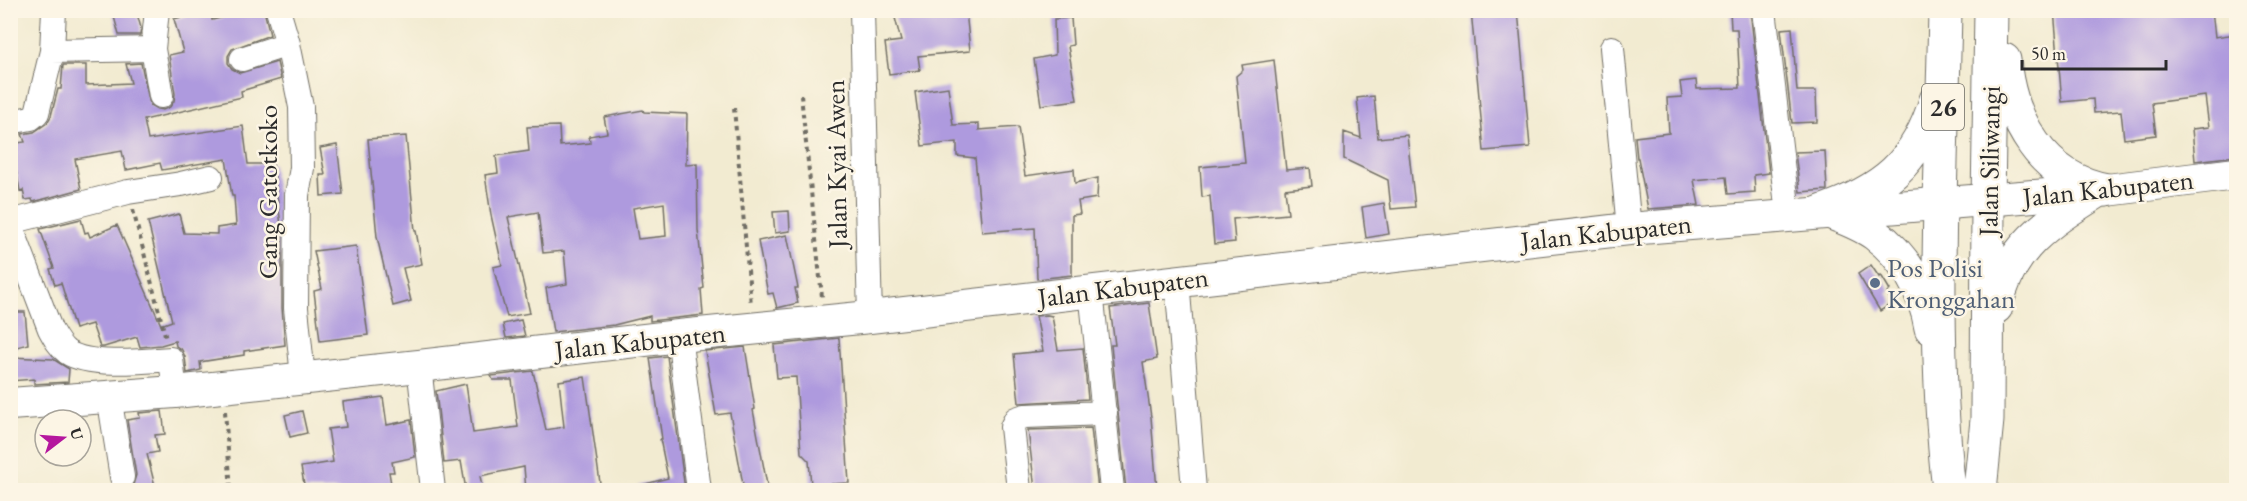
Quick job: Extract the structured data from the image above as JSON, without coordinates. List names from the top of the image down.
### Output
{
  "streets": {
    "highway": ["26", "Jalan Siliwangi"],
    "main road": ["Jalan Kabupaten"],
    "street": ["Jalan Kyai Awen", "Gang Gatotkoko"]
  },
  "crossings": [
    ["Jalan Siliwangi", "Jalan Kabupaten"],
    ["Jalan Kyai Awen", "Jalan Kabupaten"],
    ["Jalan Kabupaten", "Gang Gatotkoko"]
  ],
  "places": ["Pos Polisi Kronggahan"],
  "scale_bar": "50 m",
  "north": "right"
}
